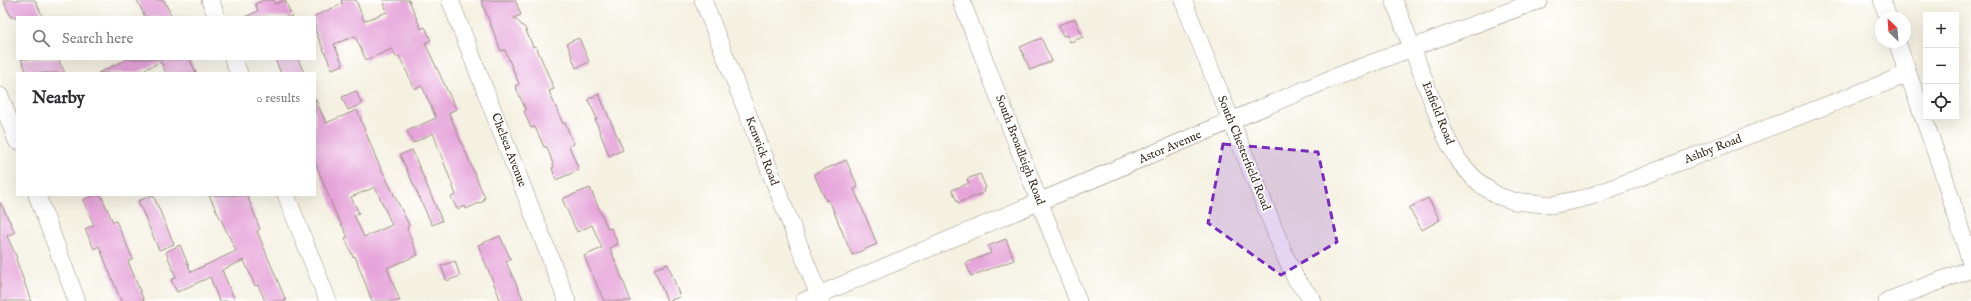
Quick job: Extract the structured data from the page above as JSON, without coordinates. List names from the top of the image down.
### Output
{
  "streets": {
    "street": [
      "Enfield Road",
      "Astor Avenue",
      "Ashby Road",
      "Chelsea Avenue",
      "South Broadleigh Road",
      "Kenwick Road",
      "South Chesterfield Road"
    ]
  },
  "crossings": [
    ["Enfield Road", "Astor Avenue"],
    ["Enfield Road", "Ashby Road"],
    ["Astor Avenue", "South Broadleigh Road"],
    ["Astor Avenue", "Kenwick Road"],
    ["Astor Avenue", "South Chesterfield Road"]
  ],
  "north": "top left",
  "page": {
    "map_buttons": ["+", "−"],
    "search": "Search here",
    "heading": ["Nearby", "0 results"]
  }
}
